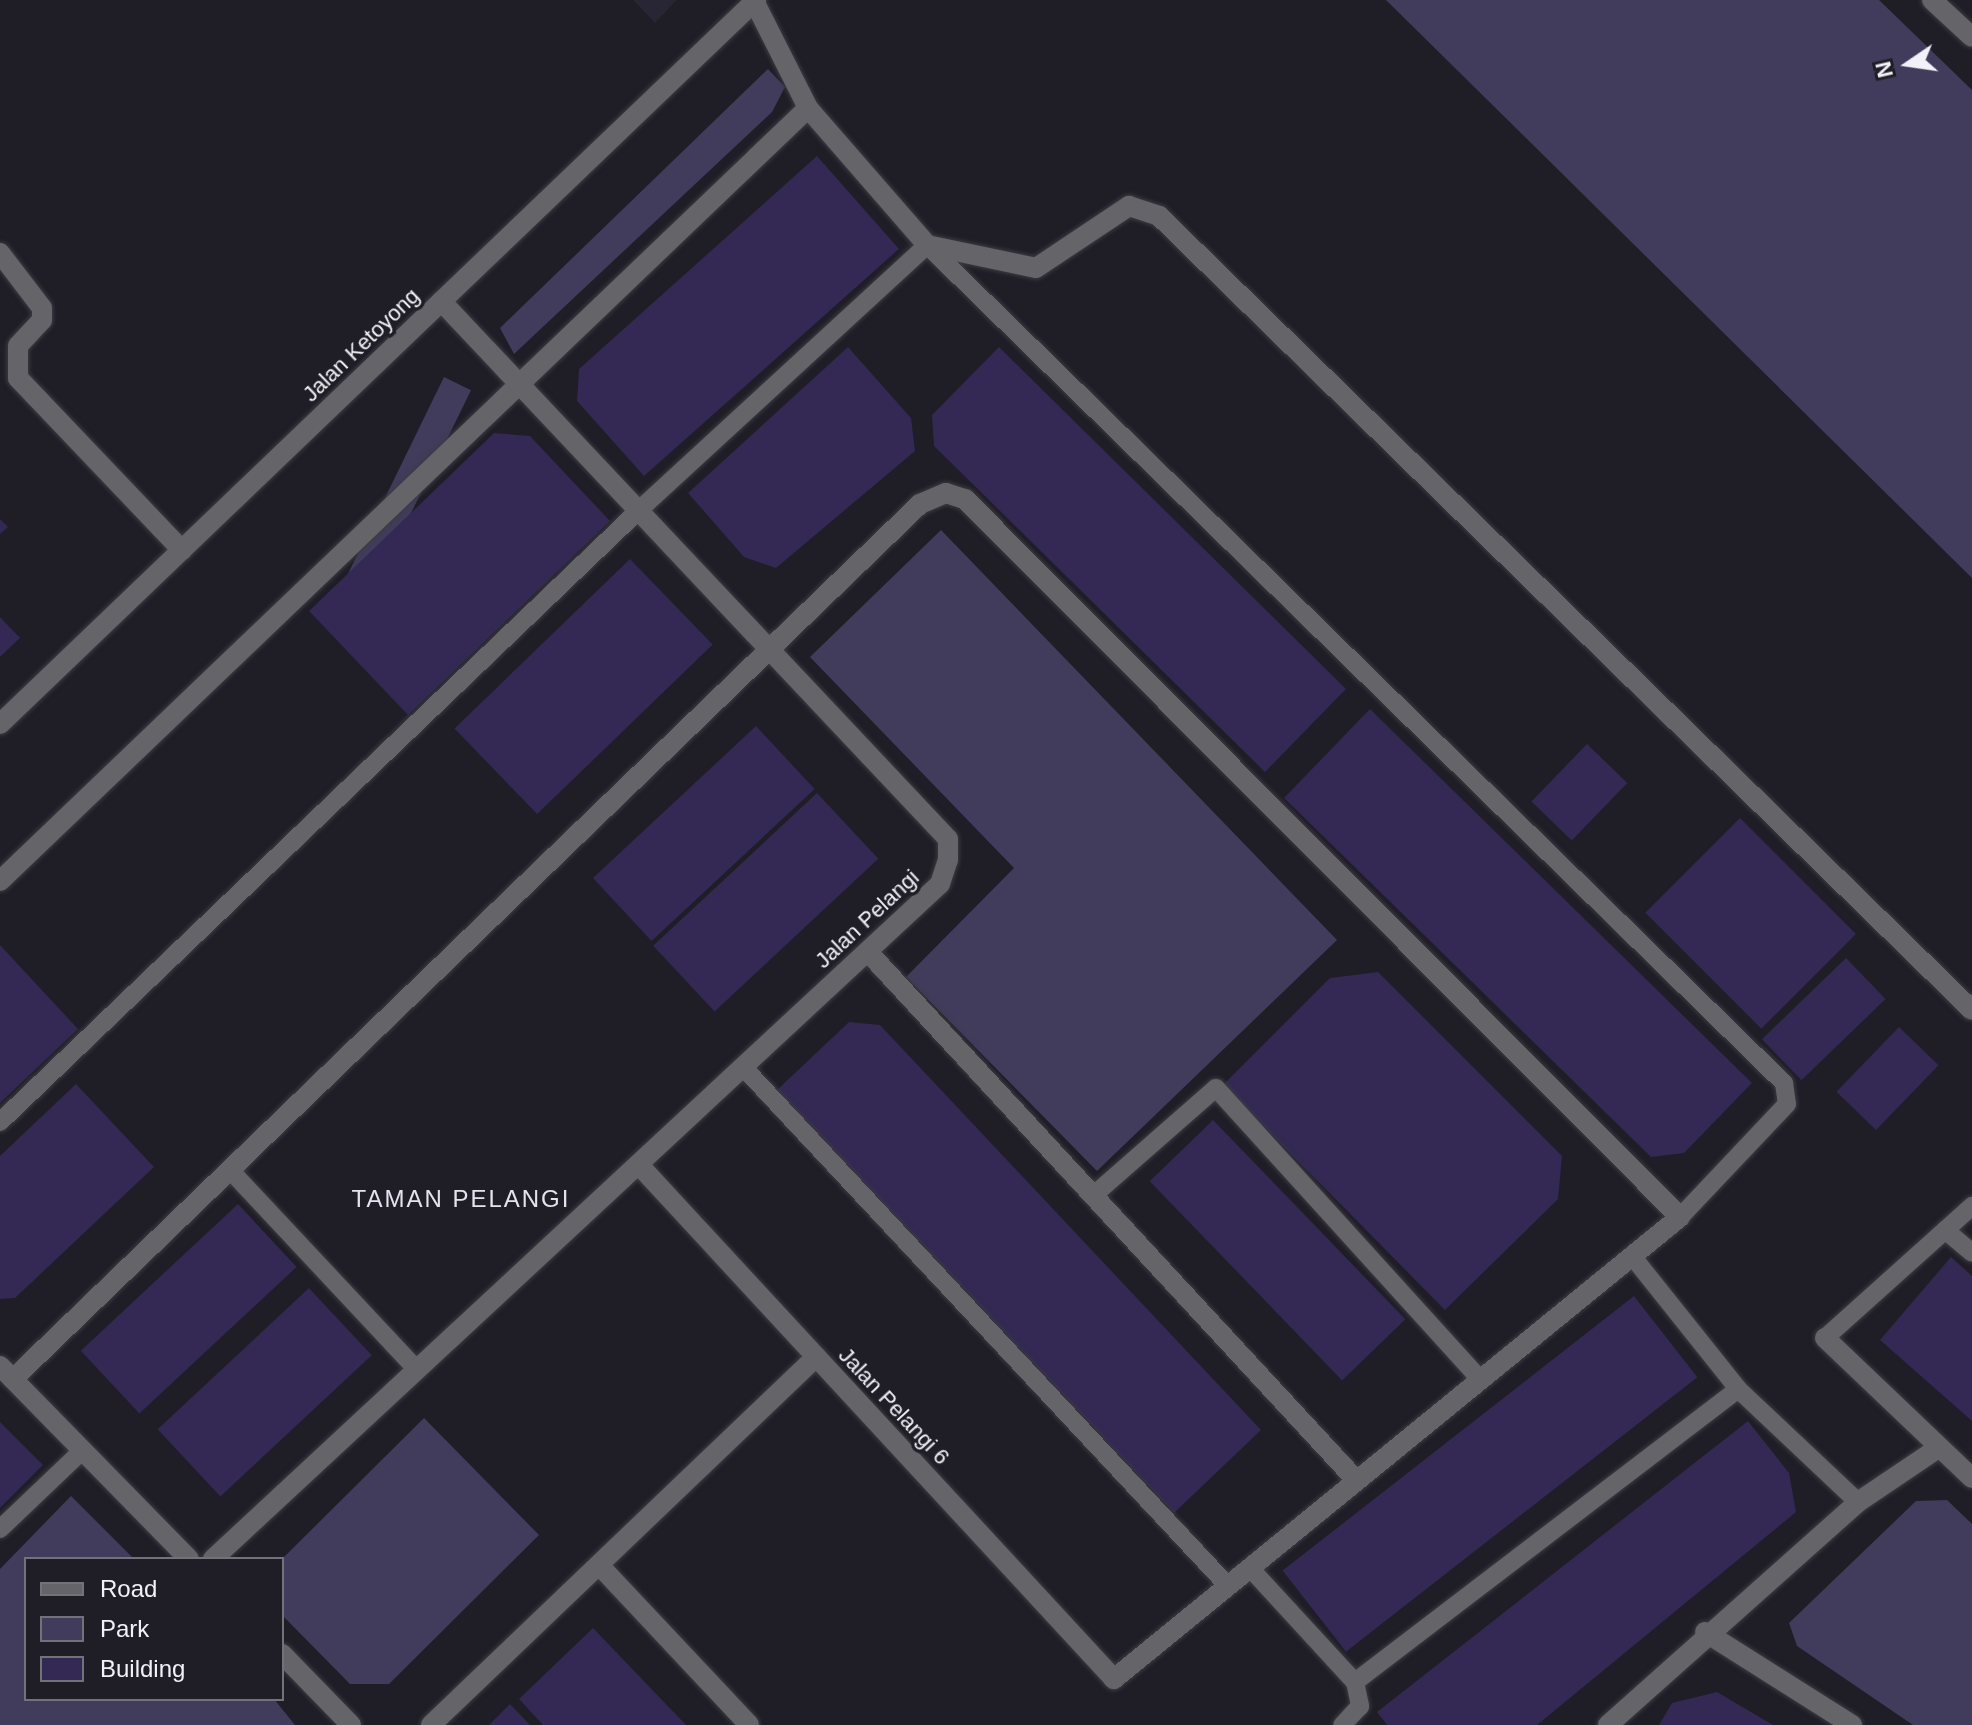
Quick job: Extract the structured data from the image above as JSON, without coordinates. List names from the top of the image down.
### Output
{
  "streets": {
    "street": ["Jalan Ketoyong", "Jalan Pelangi", "Jalan Pelangi 6"]
  },
  "crossings": [
    ["Jalan Pelangi", "Jalan Pelangi 6"]
  ],
  "districts": ["TAMAN PELANGI"],
  "legend": ["Road", "Park", "Building"],
  "north": "left"
}
